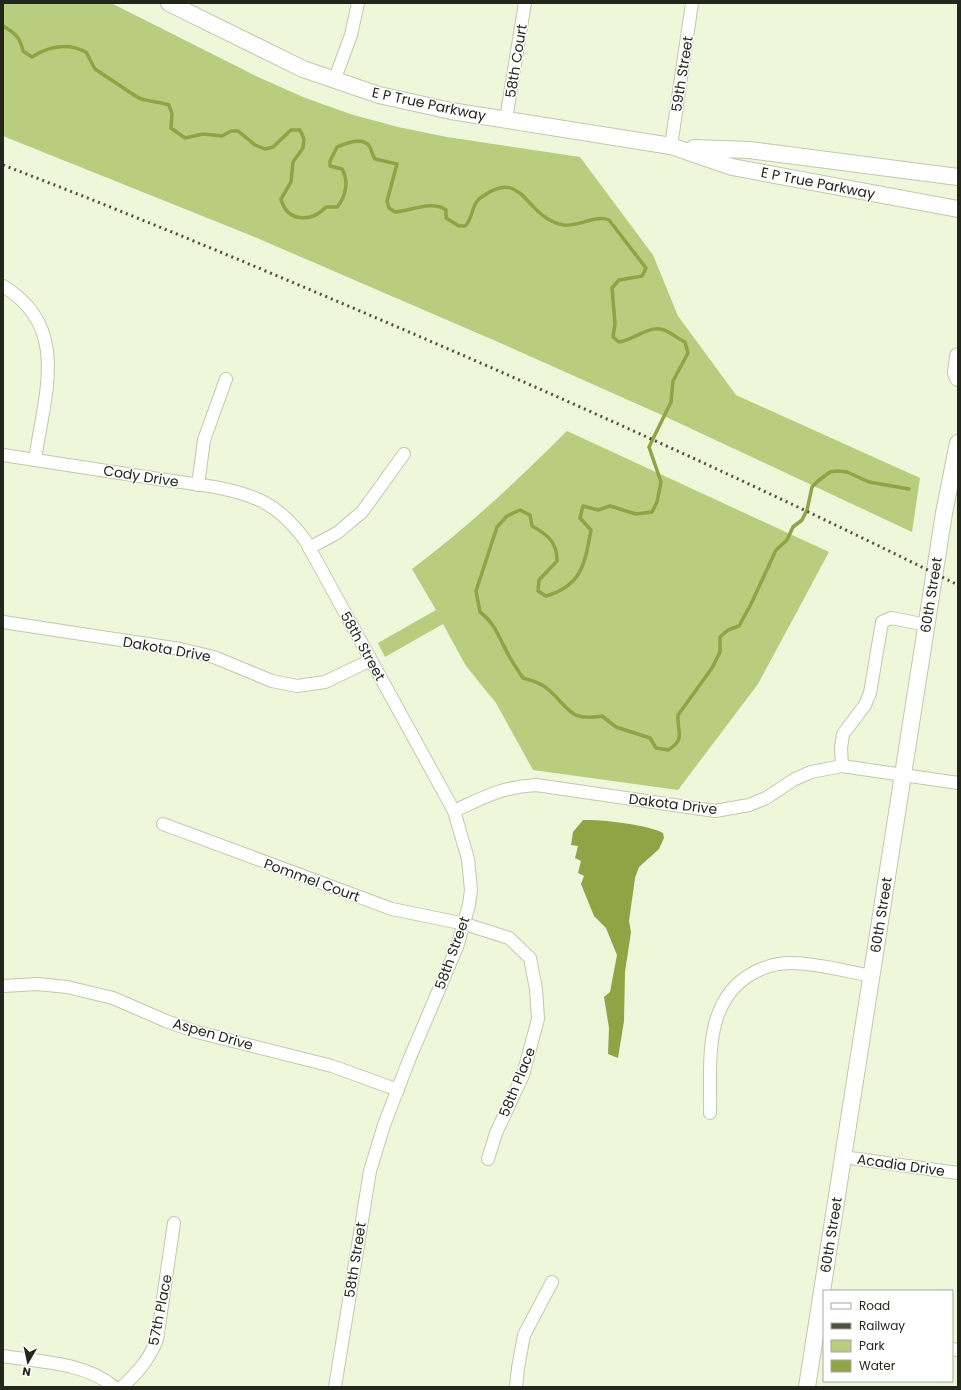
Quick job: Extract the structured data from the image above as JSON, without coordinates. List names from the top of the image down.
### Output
{
  "streets": {
    "main road": ["E P True Parkway", "60th Street"],
    "street": [
      "58th Court",
      "59th Street",
      "Cody Drive",
      "58th Street",
      "Dakota Drive",
      "Pommel Court",
      "Aspen Drive",
      "58th Place",
      "Acadia Drive",
      "57th Place"
    ]
  },
  "crossings": [
    ["58th Court", "E P True Parkway"],
    ["59th Street", "E P True Parkway"],
    ["Cody Drive", "58th Street"],
    ["60th Street", "Dakota Drive"],
    ["60th Street", "Acadia Drive"],
    ["58th Street", "Dakota Drive"],
    ["58th Street", "Pommel Court"],
    ["58th Street", "Aspen Drive"],
    ["58th Street", "58th Place"],
    ["Pommel Court", "58th Place"]
  ],
  "legend": [
    "Road",
    "Railway",
    "Park",
    "Water"
  ],
  "north": "bottom"
}
